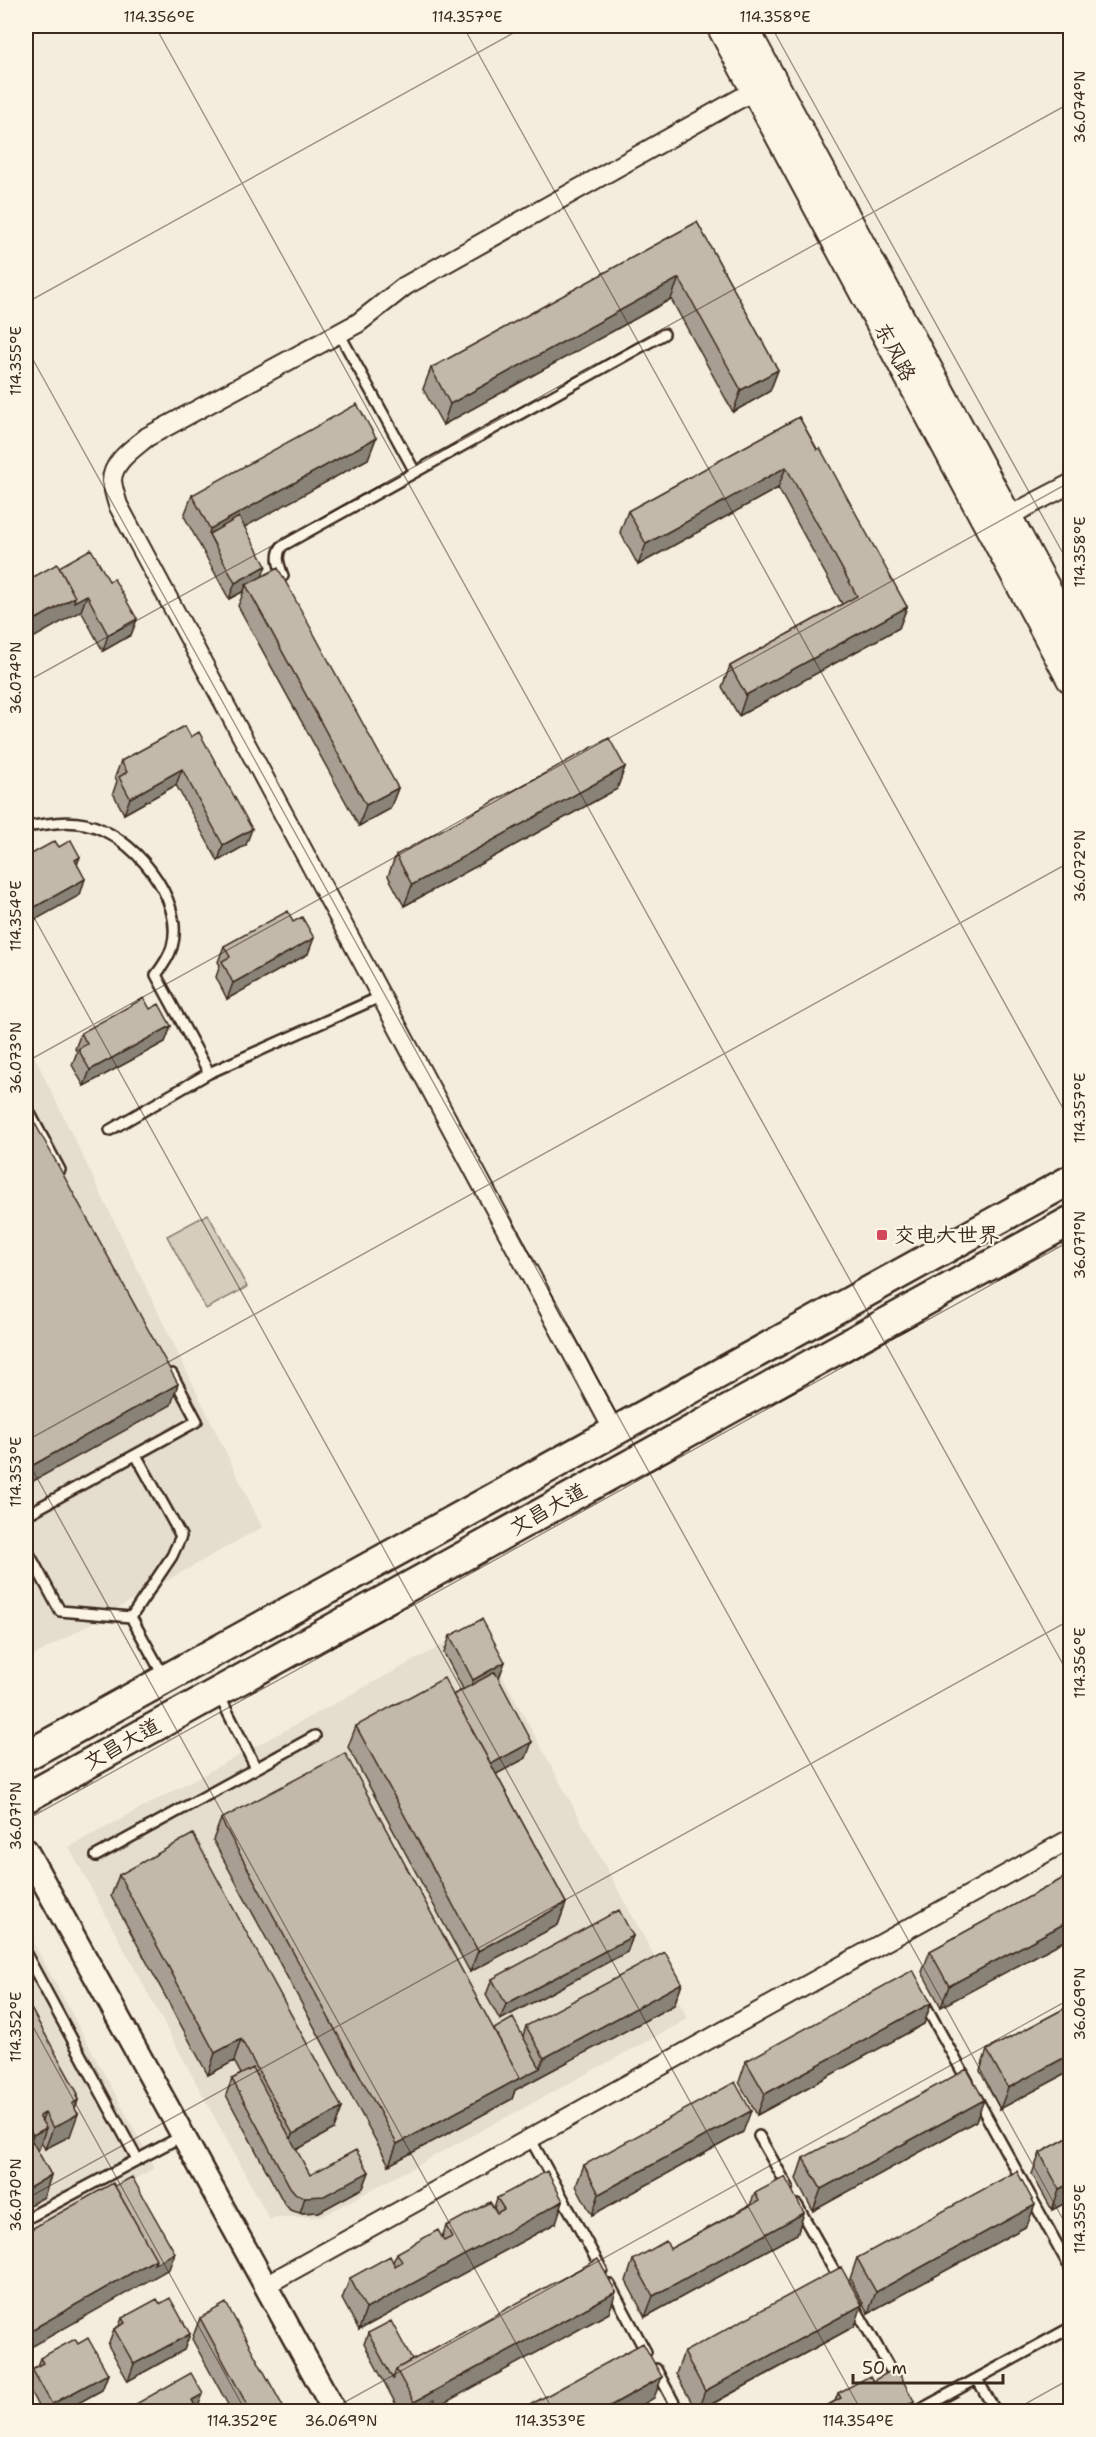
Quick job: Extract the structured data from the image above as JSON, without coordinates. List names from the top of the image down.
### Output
{
  "streets": {
    "main road": ["东风路", "文昌大道"]
  },
  "places": {
    "transit": ["交电大世界"]
  },
  "scale_bar": "50 m",
  "coordinates": [
    "114.356°E",
    "114.357°E",
    "114.358°E",
    "36.074°N",
    "114.355°E",
    "36.072°N",
    "114.354°E",
    "36.073°N",
    "36.071°N",
    "114.353°E",
    "36.069°N",
    "114.352°E",
    "36.070°N"
  ]
}
